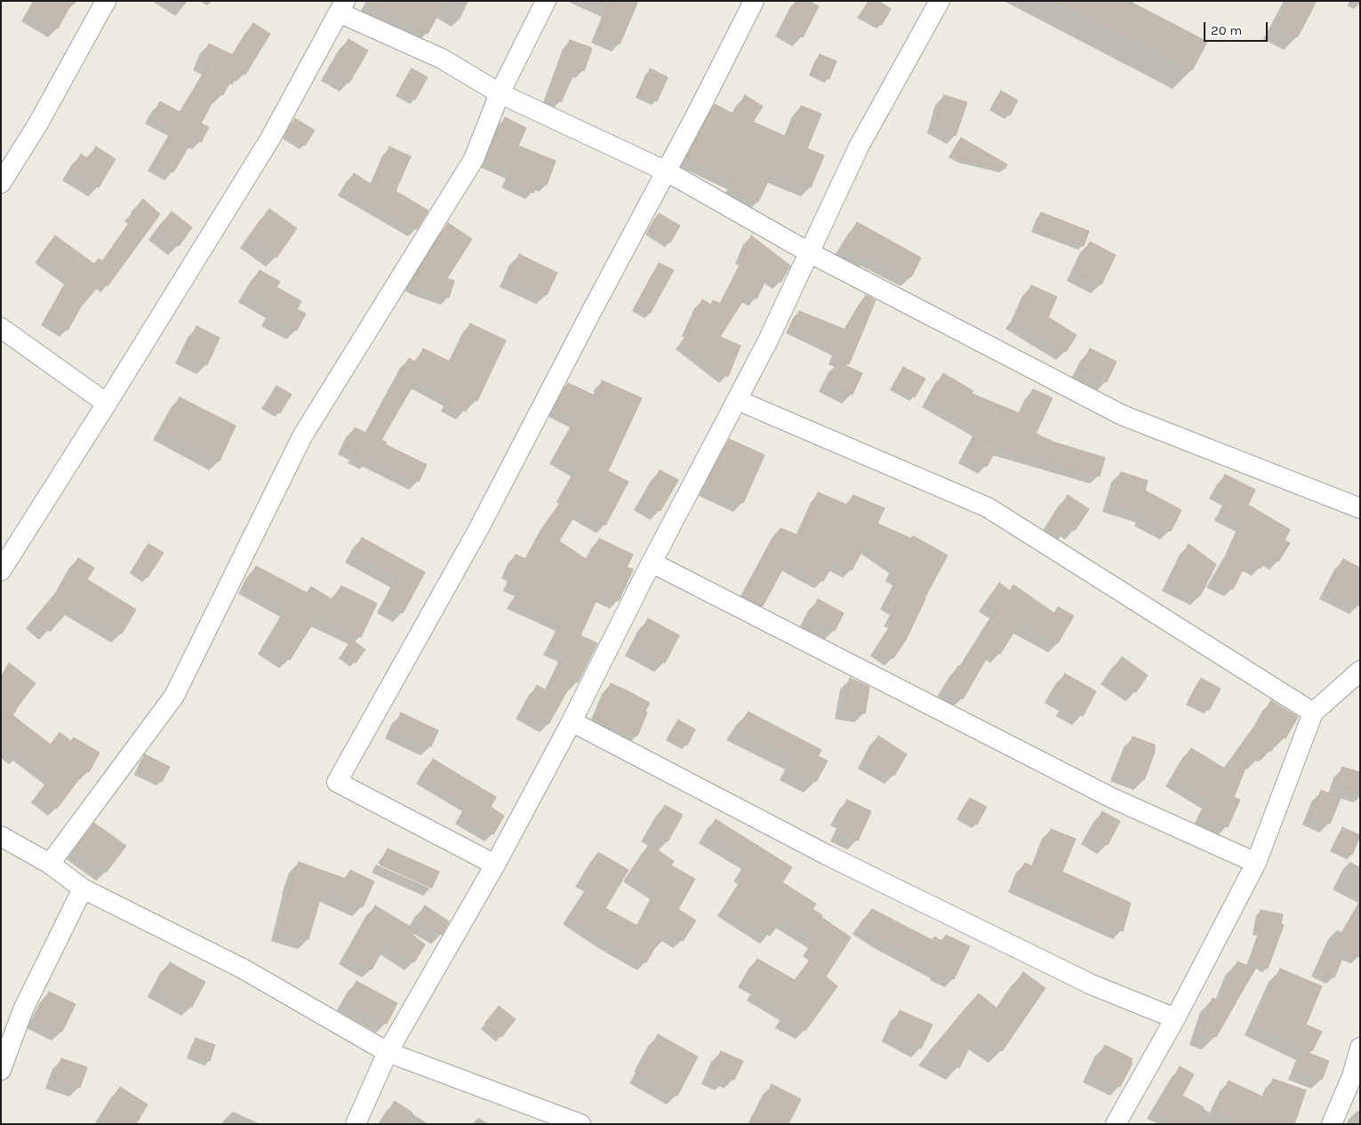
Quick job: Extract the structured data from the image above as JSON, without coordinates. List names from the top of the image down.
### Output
{
  "scale_bar": "20 m"
}
